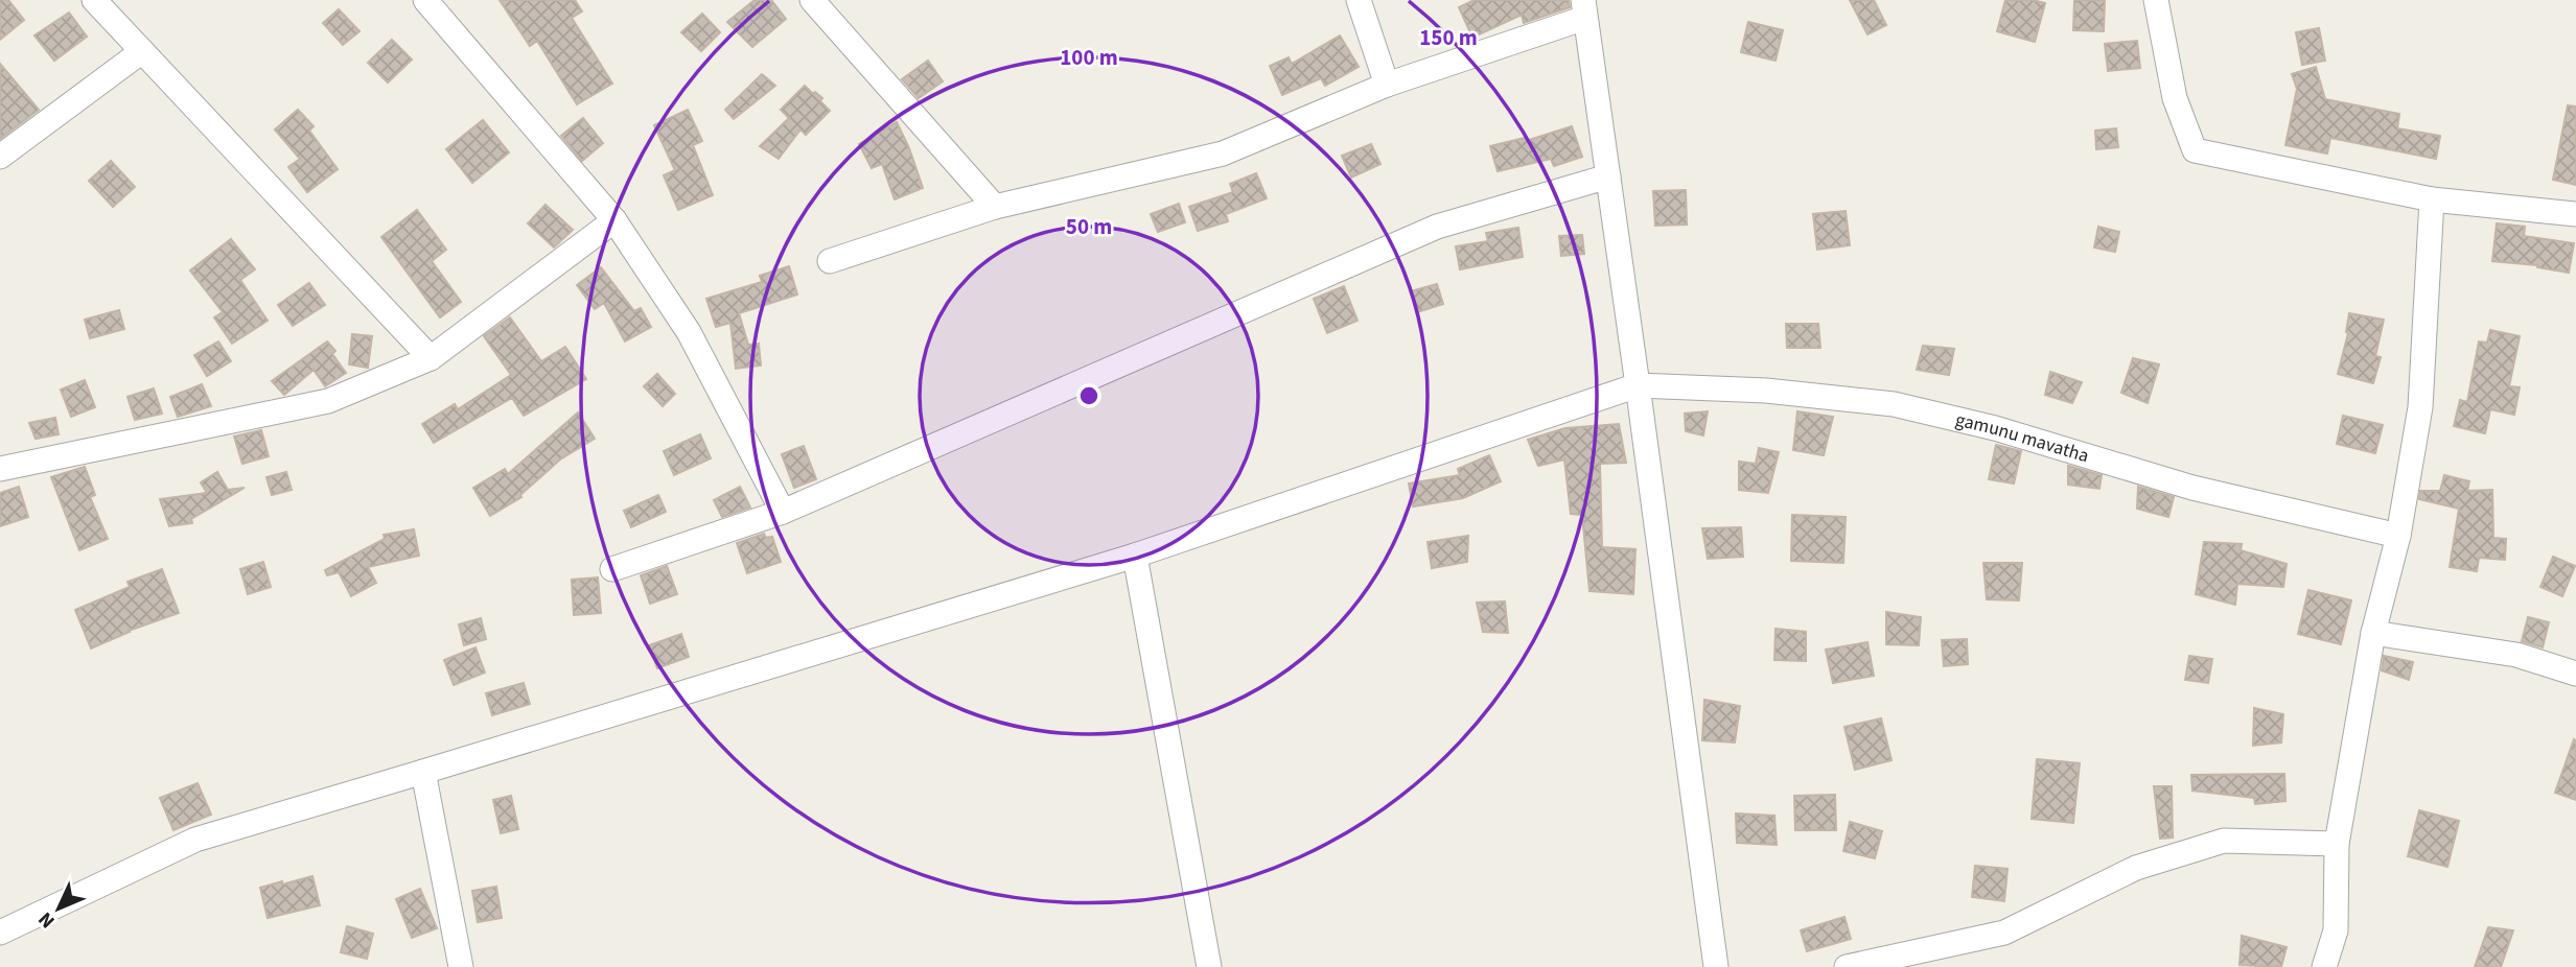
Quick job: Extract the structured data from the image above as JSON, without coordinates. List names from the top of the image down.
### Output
{
  "streets": {
    "street": ["gamunu mavatha"]
  },
  "north": "bottom left",
  "rings": ["150 m", "100 m", "50 m"]
}
